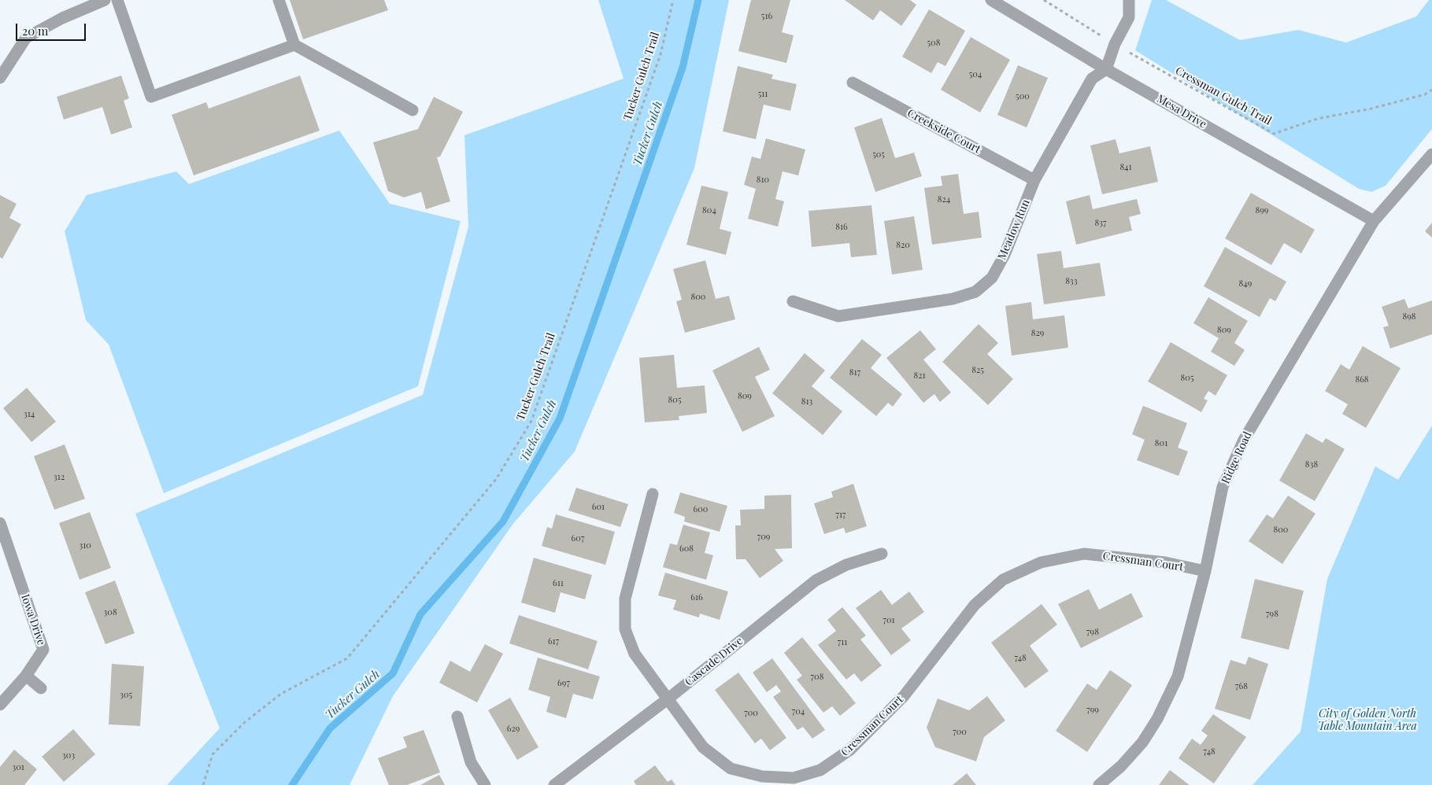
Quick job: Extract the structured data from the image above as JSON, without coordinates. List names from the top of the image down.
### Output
{
  "streets": {
    "street": [
      "Mesa Drive",
      "Creekside Court",
      "Meadow Run",
      "Ridge Road",
      "Cressman Court",
      "Iowa Drive",
      "Cascade Drive"
    ],
    "path": ["Tucker Gulch Trail", "Cressman Gulch Trail"]
  },
  "crossings": [
    ["Mesa Drive", "Meadow Run"],
    ["Mesa Drive", "Ridge Road"],
    ["Creekside Court", "Meadow Run"],
    ["Ridge Road", "Cressman Court"],
    ["Cressman Court", "Cascade Drive"]
  ],
  "water": ["Tucker Gulch"],
  "parks": ["City of Golden North Table Mountain Area"],
  "house_numbers": [
    "516",
    "508",
    "504",
    "511",
    "500",
    "505",
    "841",
    "810",
    "824",
    "804",
    "899",
    "837",
    "816",
    "820",
    "833",
    "849",
    "800",
    "898",
    "809",
    "829",
    "825",
    "817",
    "821",
    "805",
    "868",
    "809",
    "805",
    "813",
    "314",
    "801",
    "838",
    "312",
    "601",
    "600",
    "717",
    "800",
    "709",
    "607",
    "310",
    "608",
    "611",
    "616",
    "308",
    "798",
    "701",
    "798",
    "617",
    "711",
    "748",
    "708",
    "697",
    "768",
    "305",
    "799",
    "704",
    "700",
    "629",
    "700",
    "748",
    "303",
    "301"
  ],
  "scale_bar": "20 m"
}
